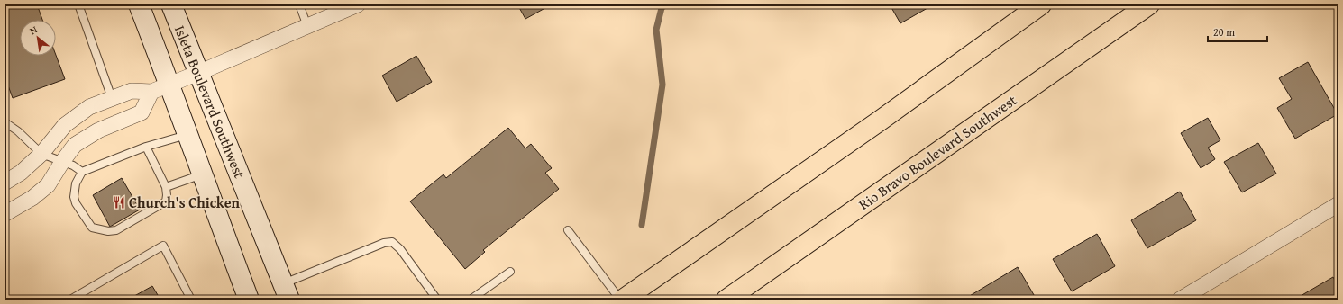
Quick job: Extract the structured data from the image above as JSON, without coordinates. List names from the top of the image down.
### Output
{
  "streets": {
    "main road": ["Isleta Boulevard Southwest", "Rio Bravo Boulevard Southwest"]
  },
  "places": {
    "restaurant": ["Church's Chicken"]
  },
  "scale_bar": "20 m",
  "north": "top left"
}
